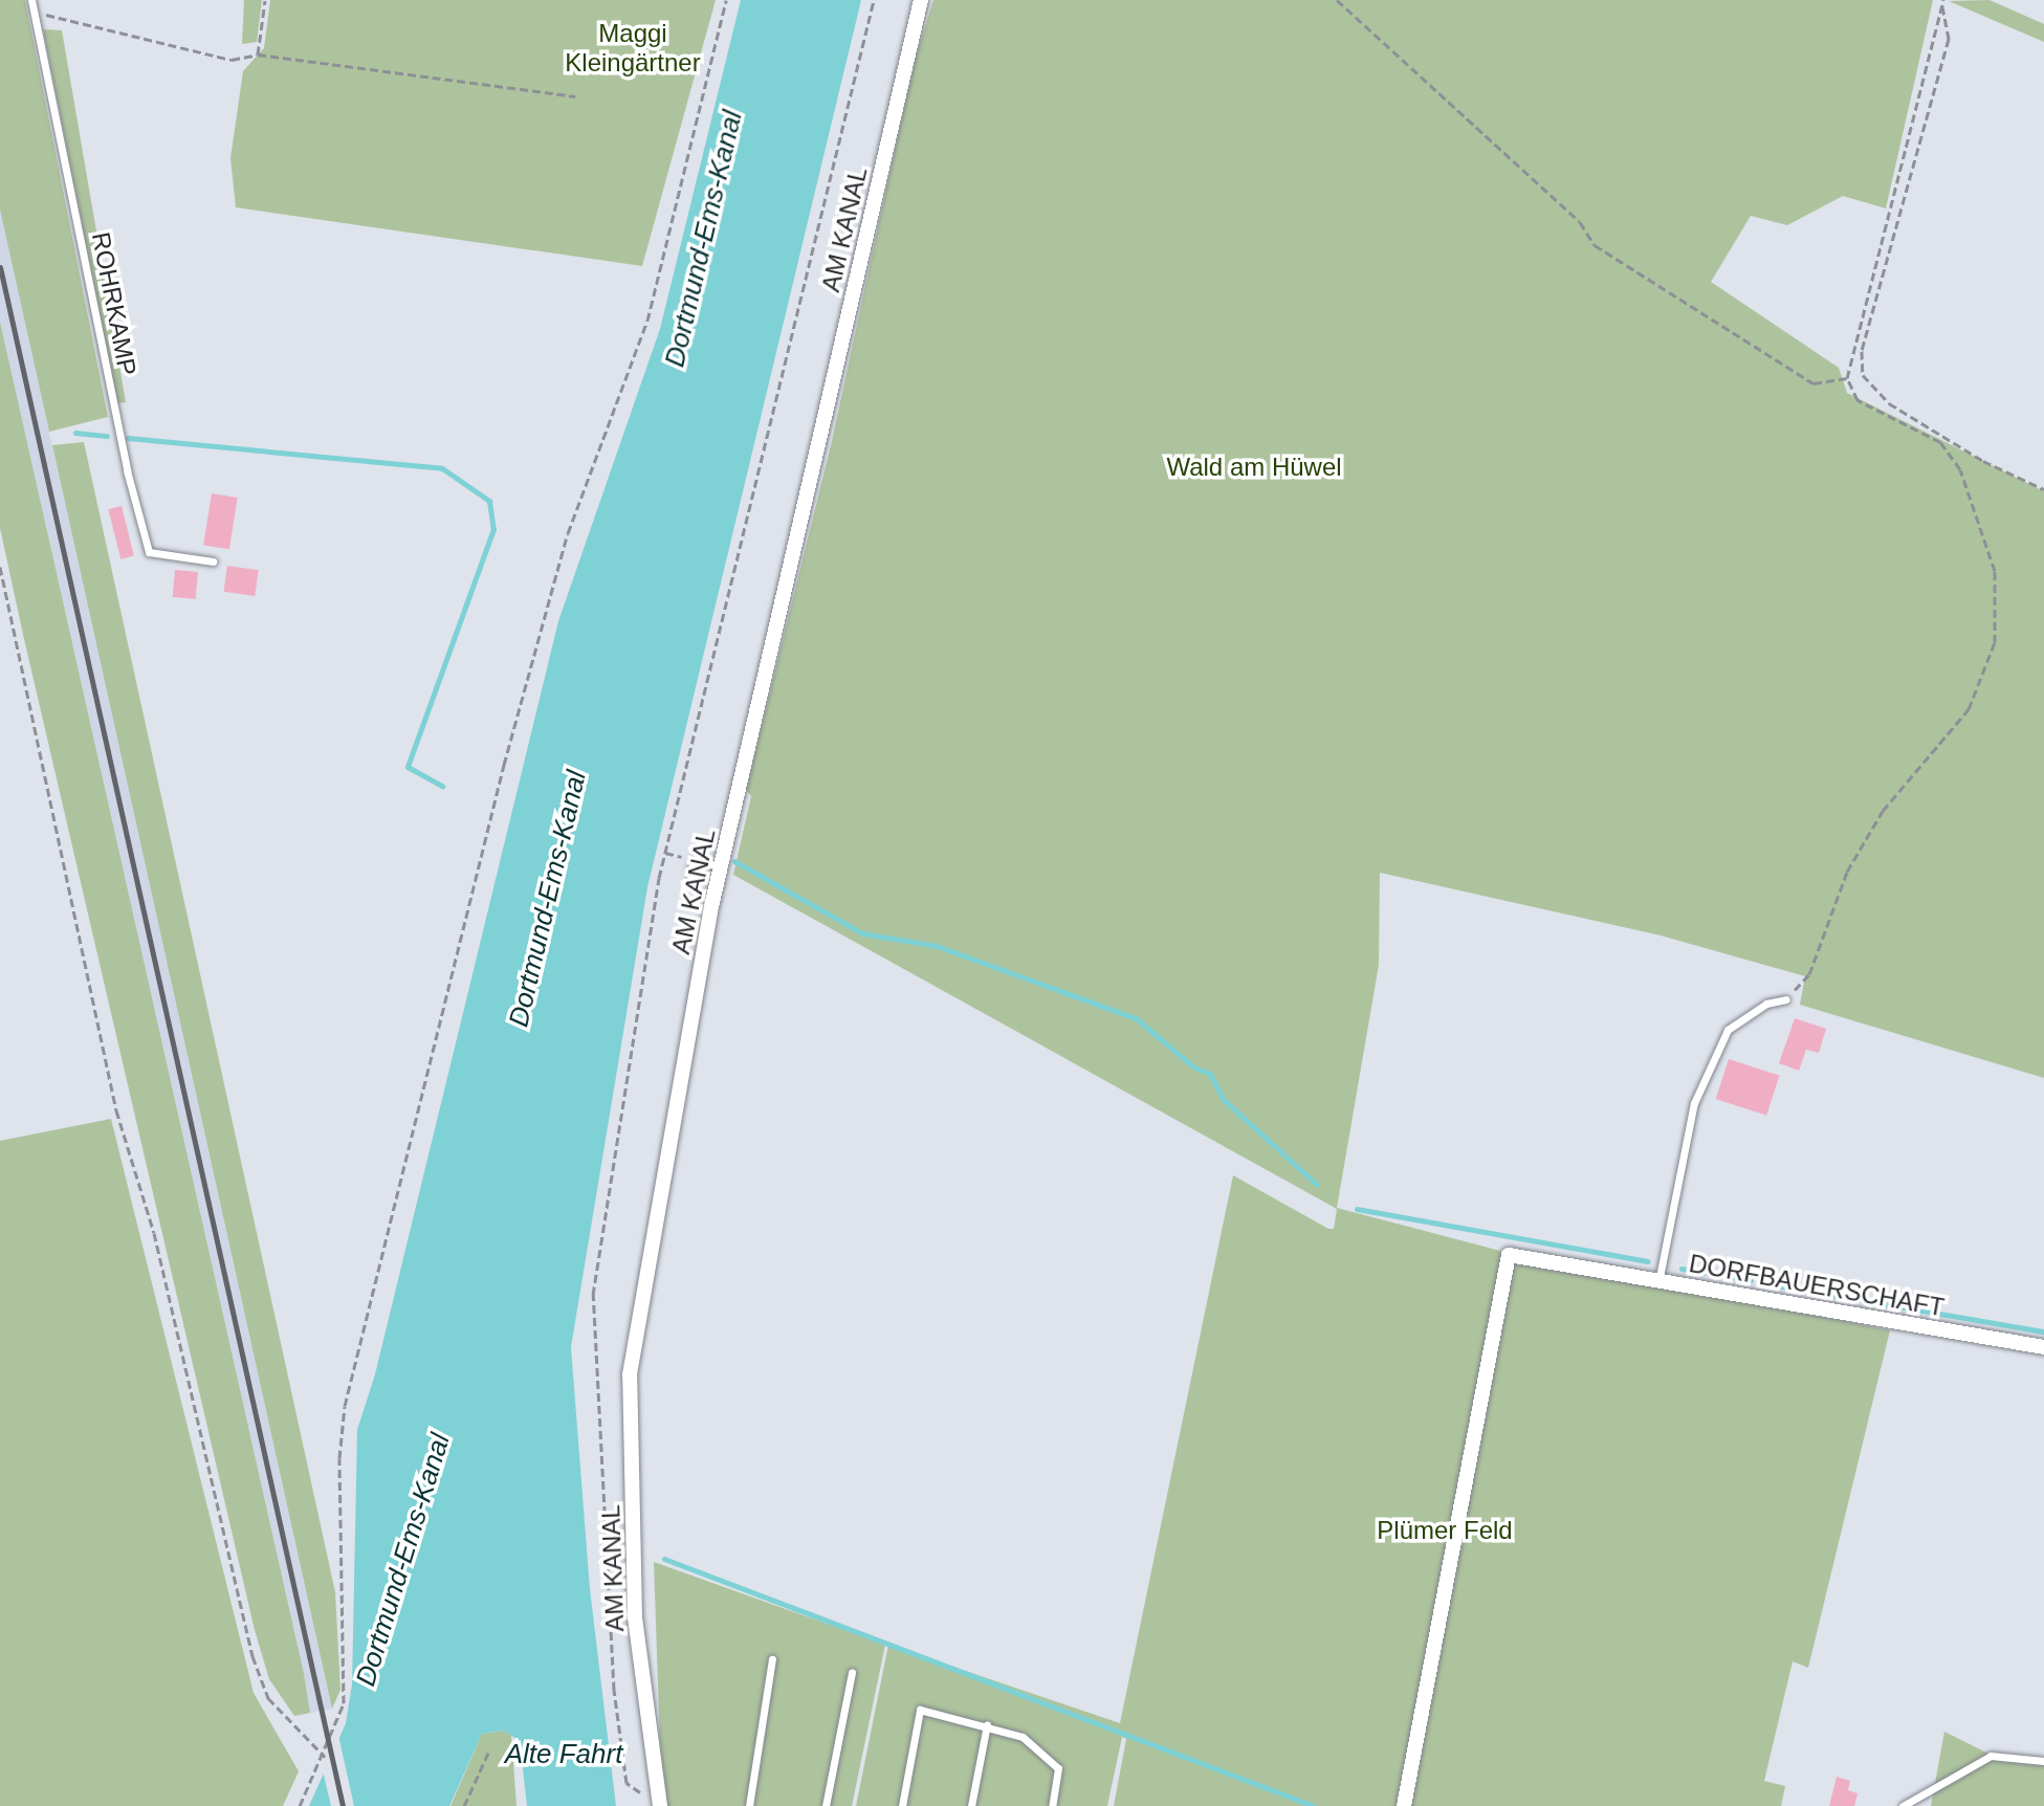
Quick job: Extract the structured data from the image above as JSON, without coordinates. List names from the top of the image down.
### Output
{
  "streets": {
    "street": ["AM KANAL", "DORFBAUERSCHAFT"],
    "lane": ["ROHRKAMP"]
  },
  "water": ["Dortmund-Ems-Kanal", "Alte Fahrt"],
  "parks": ["Maggi Kleingärtner", "Wald am Hüwel", "Plümer Feld"]
}
